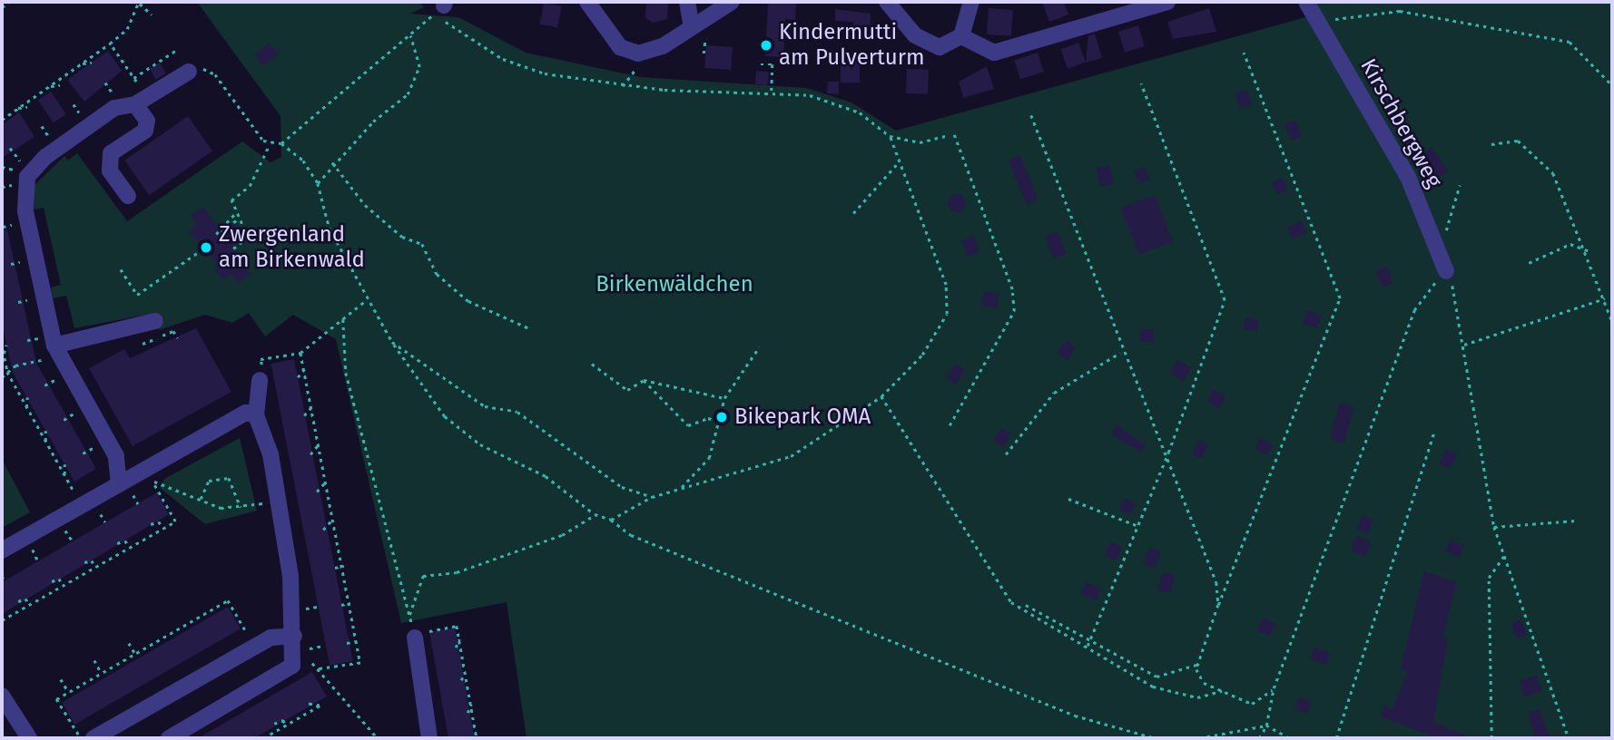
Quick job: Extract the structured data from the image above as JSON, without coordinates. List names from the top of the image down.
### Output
{
  "streets": {
    "street": ["Kirschbergweg"]
  },
  "parks": ["Birkenwäldchen"],
  "places": ["Kindermutti am Pulverturm", "Zwergenland am Birkenwald", "Bikepark OMA"]
}
